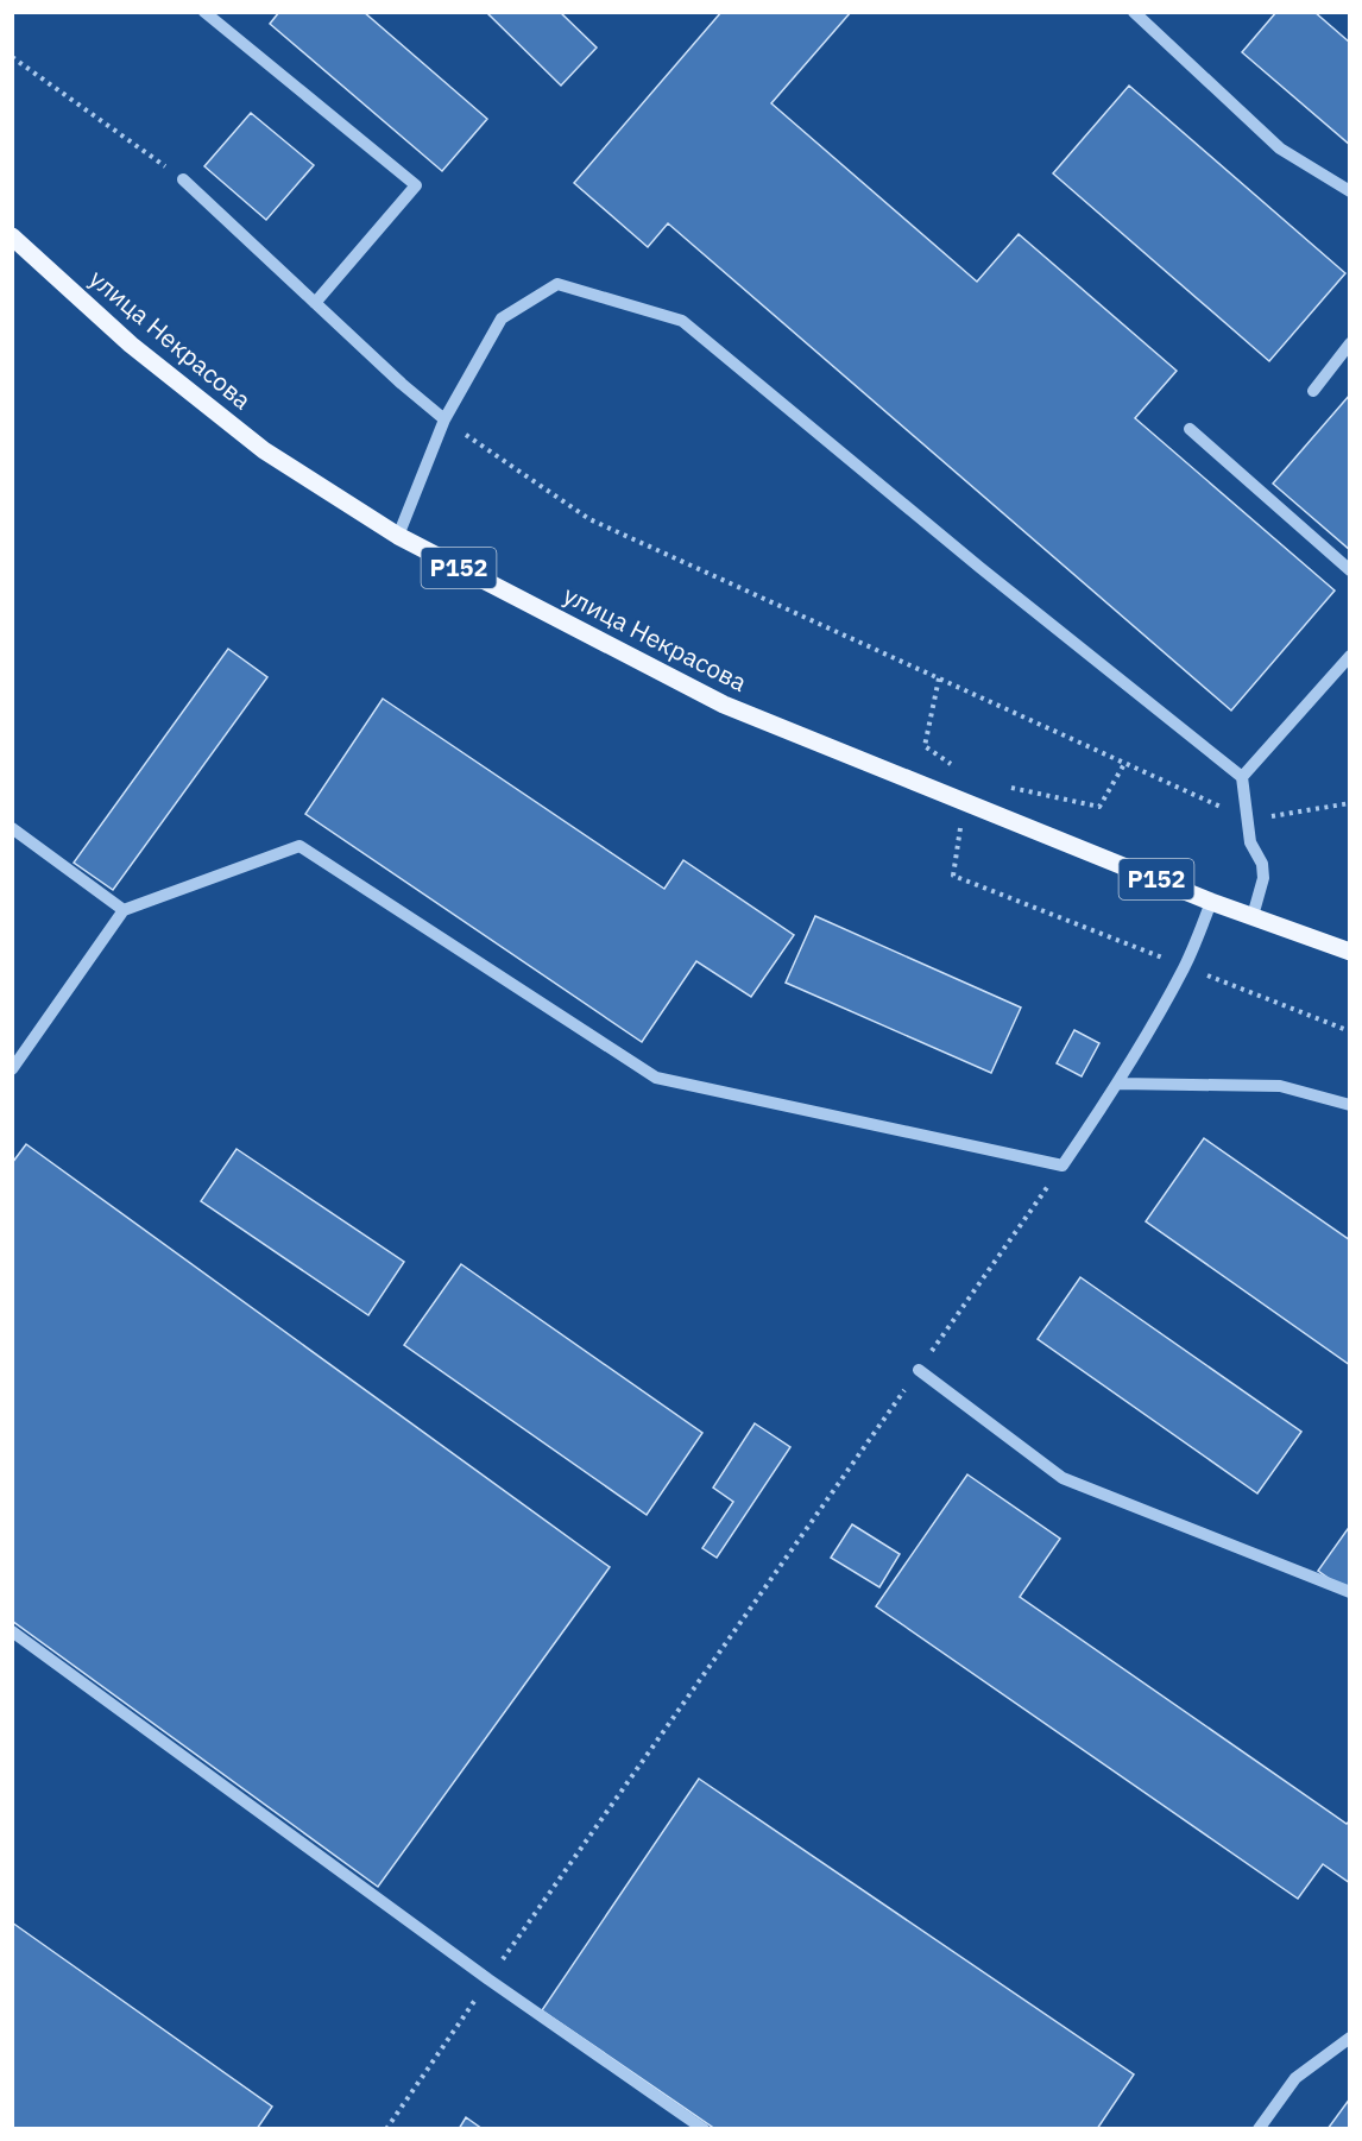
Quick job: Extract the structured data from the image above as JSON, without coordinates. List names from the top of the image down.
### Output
{
  "streets": {
    "main road": ["улица Некрасова", "Р152"]
  }
}
